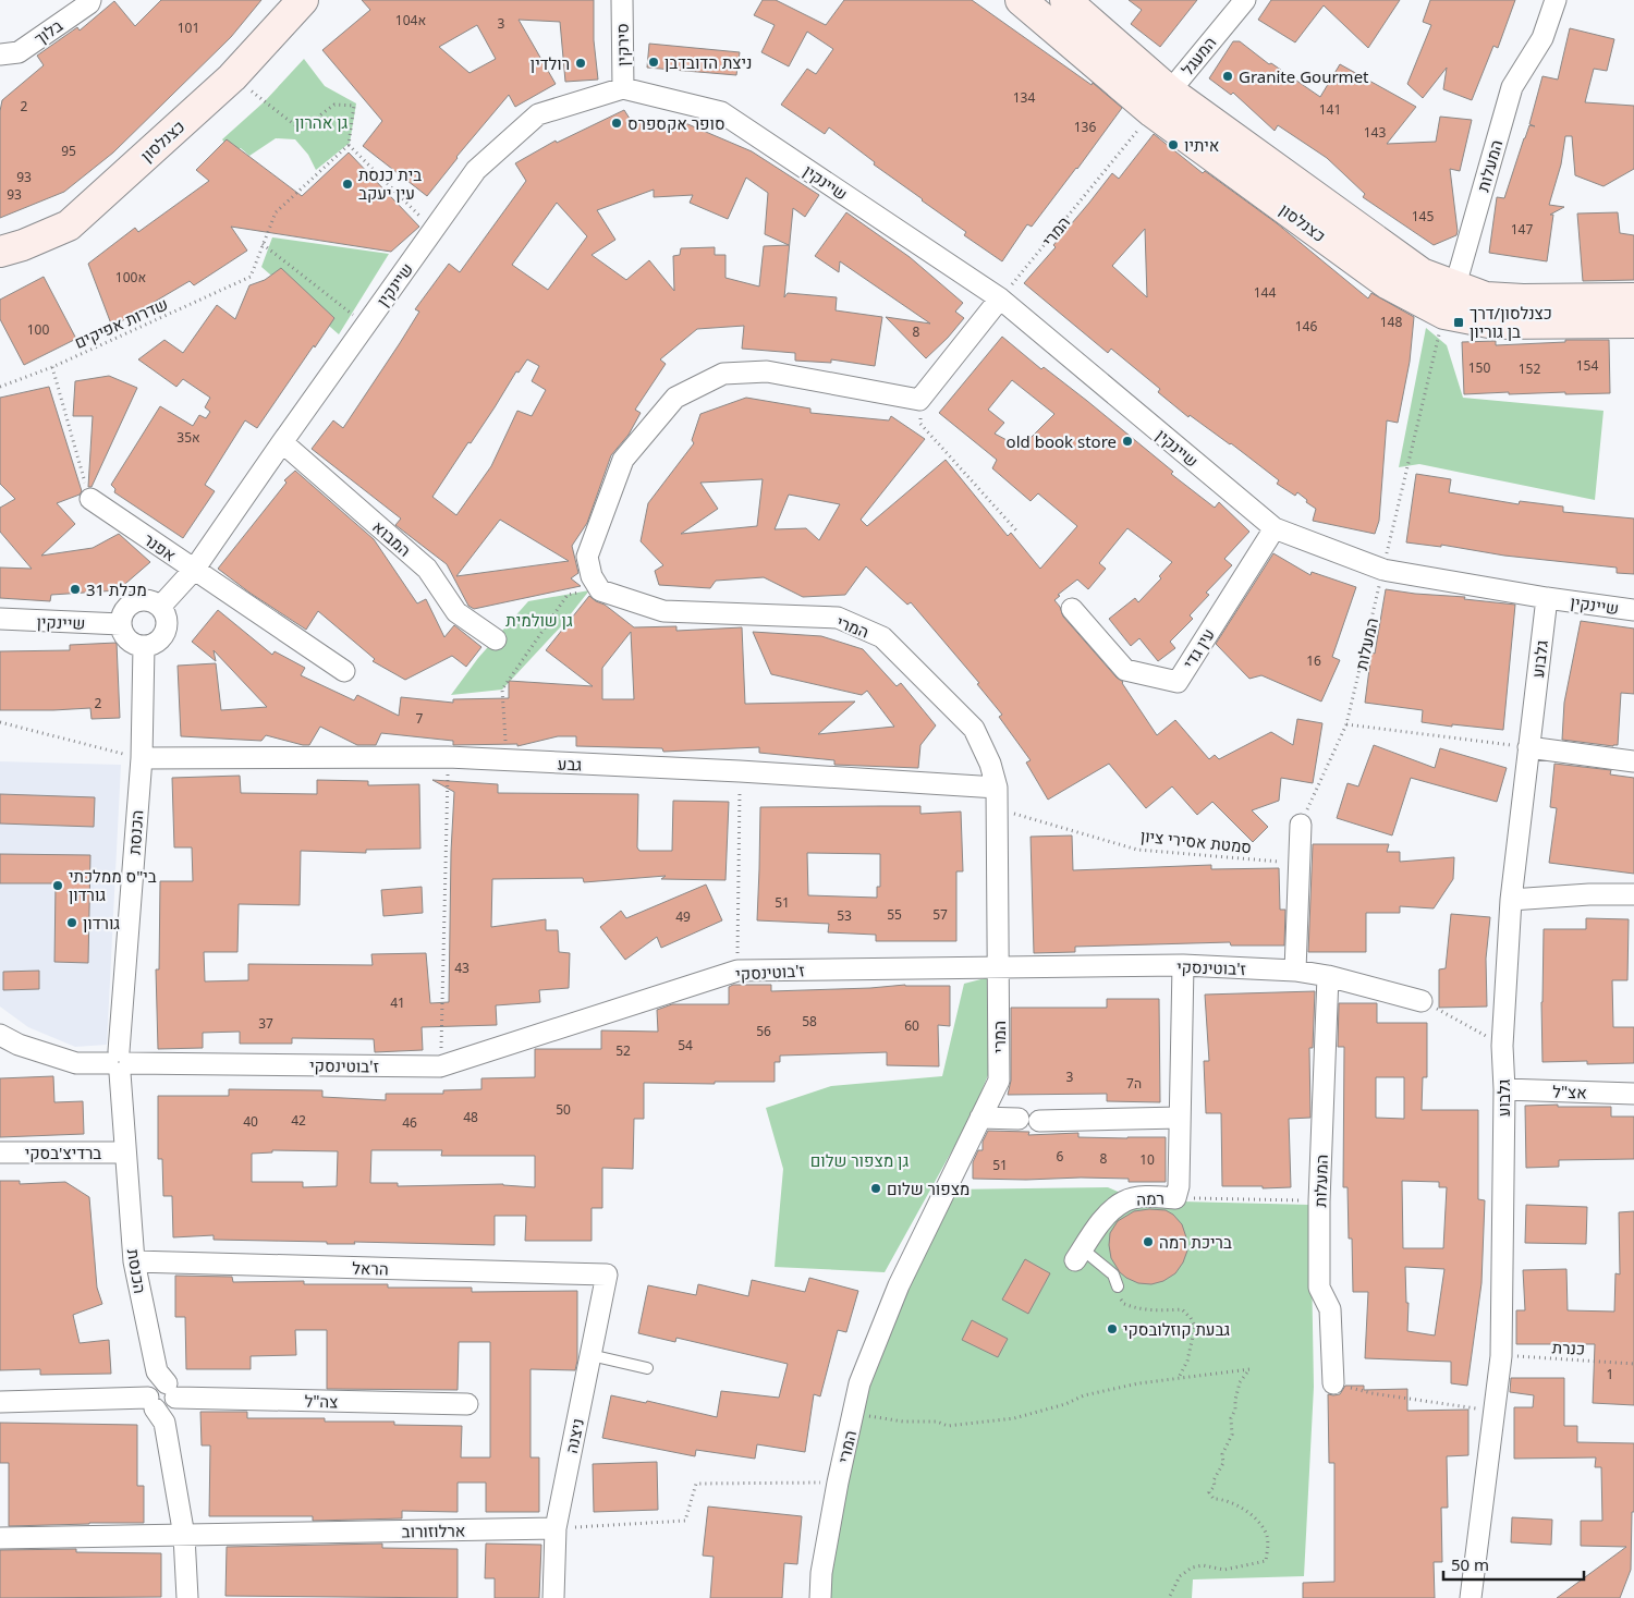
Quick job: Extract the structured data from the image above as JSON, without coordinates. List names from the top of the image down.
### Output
{
  "streets": {
    "street": [
      "בלוך",
      "סירקין",
      "המעגל",
      "כצנלסון",
      "המעלות",
      "שיינקין",
      "המרי",
      "המבוא",
      "אפנר",
      "עין גדי",
      "גלבוע",
      "גבע",
      "הכנסת",
      "ז'בוטינסקי",
      "אצ\"ל",
      "ברדיצ'בסקי",
      "רמה",
      "הראל",
      "צה\"ל",
      "ניצנה",
      "ארלוזורוב"
    ],
    "path": ["שדרות אפיקים", "סמטת אסירי ציון", "כנרת"]
  },
  "crossings": [
    ["סירקין", "שיינקין"],
    ["המעגל", "כצנלסון"],
    ["המעגל", "המרי"],
    ["כצנלסון", "המעלות"],
    ["כצנלסון", "המרי"],
    ["המעלות", "שיינקין"],
    ["המעלות", "ז'בוטינסקי"],
    ["שיינקין", "המרי"],
    ["שיינקין", "המבוא"],
    ["שיינקין", "אפנר"],
    ["שיינקין", "עין גדי"],
    ["שיינקין", "גלבוע"],
    ["שיינקין", "הכנסת"],
    ["המרי", "גבע"],
    ["המרי", "סמטת אסירי ציון"],
    ["המרי", "ז'בוטינסקי"],
    ["גלבוע", "אצ\"ל"],
    ["גלבוע", "כנרת"],
    ["גבע", "הכנסת"],
    ["הכנסת", "ז'בוטינסקי"],
    ["הכנסת", "ברדיצ'בסקי"],
    ["הכנסת", "הראל"],
    ["הכנסת", "צה\"ל"],
    ["הכנסת", "ארלוזורוב"],
    ["ז'בוטינסקי", "רמה"],
    ["הראל", "ניצנה"],
    ["ניצנה", "ארלוזורוב"]
  ],
  "parks": ["גן אהרון", "גן שולמית", "גן מצפור שלום"],
  "places": {
    "other": [
      "ניצת הדובדבן",
      "רולדין",
      "Granite Gourmet",
      "סופר אקספרס",
      "איתיו",
      "בית כנסת עין יעקב",
      "old book store",
      "מכלת 31",
      "בי\"ס ממלכתי גורדון",
      "גורדון",
      "מצפור שלום",
      "בריכת רמה",
      "גבעת קוזלובסקי"
    ],
    "transit": ["כצנלסון/דרך בן גוריון"]
  },
  "house_numbers": [
    "104א",
    "3",
    "101",
    "134",
    "2",
    "141",
    "136",
    "143",
    "95",
    "93",
    "93",
    "145",
    "147",
    "100א",
    "144",
    "148",
    "146",
    "100",
    "8",
    "154",
    "150",
    "152",
    "35א",
    "16",
    "2",
    "7",
    "51",
    "55",
    "57",
    "53",
    "49",
    "43",
    "41",
    "58",
    "37",
    "60",
    "56",
    "54",
    "52",
    "3",
    "7ה",
    "50",
    "48",
    "42",
    "40",
    "46",
    "6",
    "8",
    "10",
    "51",
    "1"
  ],
  "scale_bar": "50 m"
}
